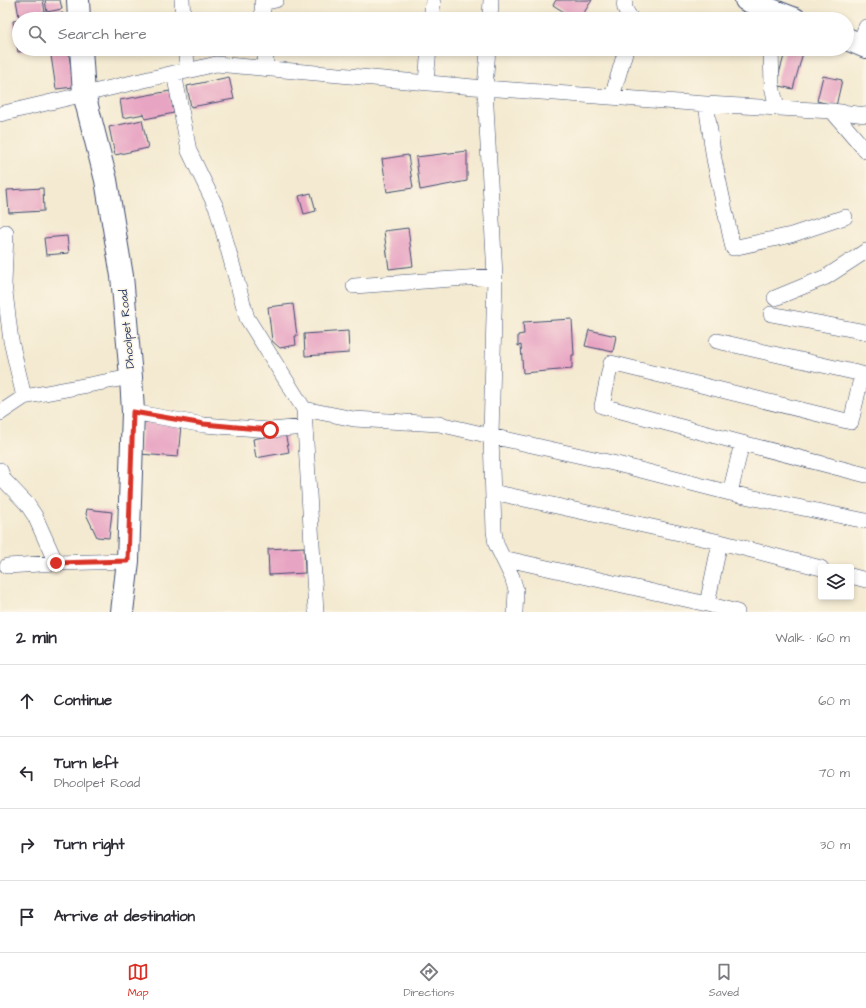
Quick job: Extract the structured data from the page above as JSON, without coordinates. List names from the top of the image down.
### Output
{
  "streets": {
    "main road": ["Dhoolpet Road"]
  },
  "page": {
    "search": "Search here",
    "heading": ["2 min", "Walk · 160 m"],
    "list": [
      ["Continue", "60 m"],
      ["Turn left", "Dhoolpet Road", "70 m"],
      ["Turn right", "30 m"],
      "Arrive at destination"
    ],
    "nav": ["Map", "Directions", "Saved"]
  }
}
